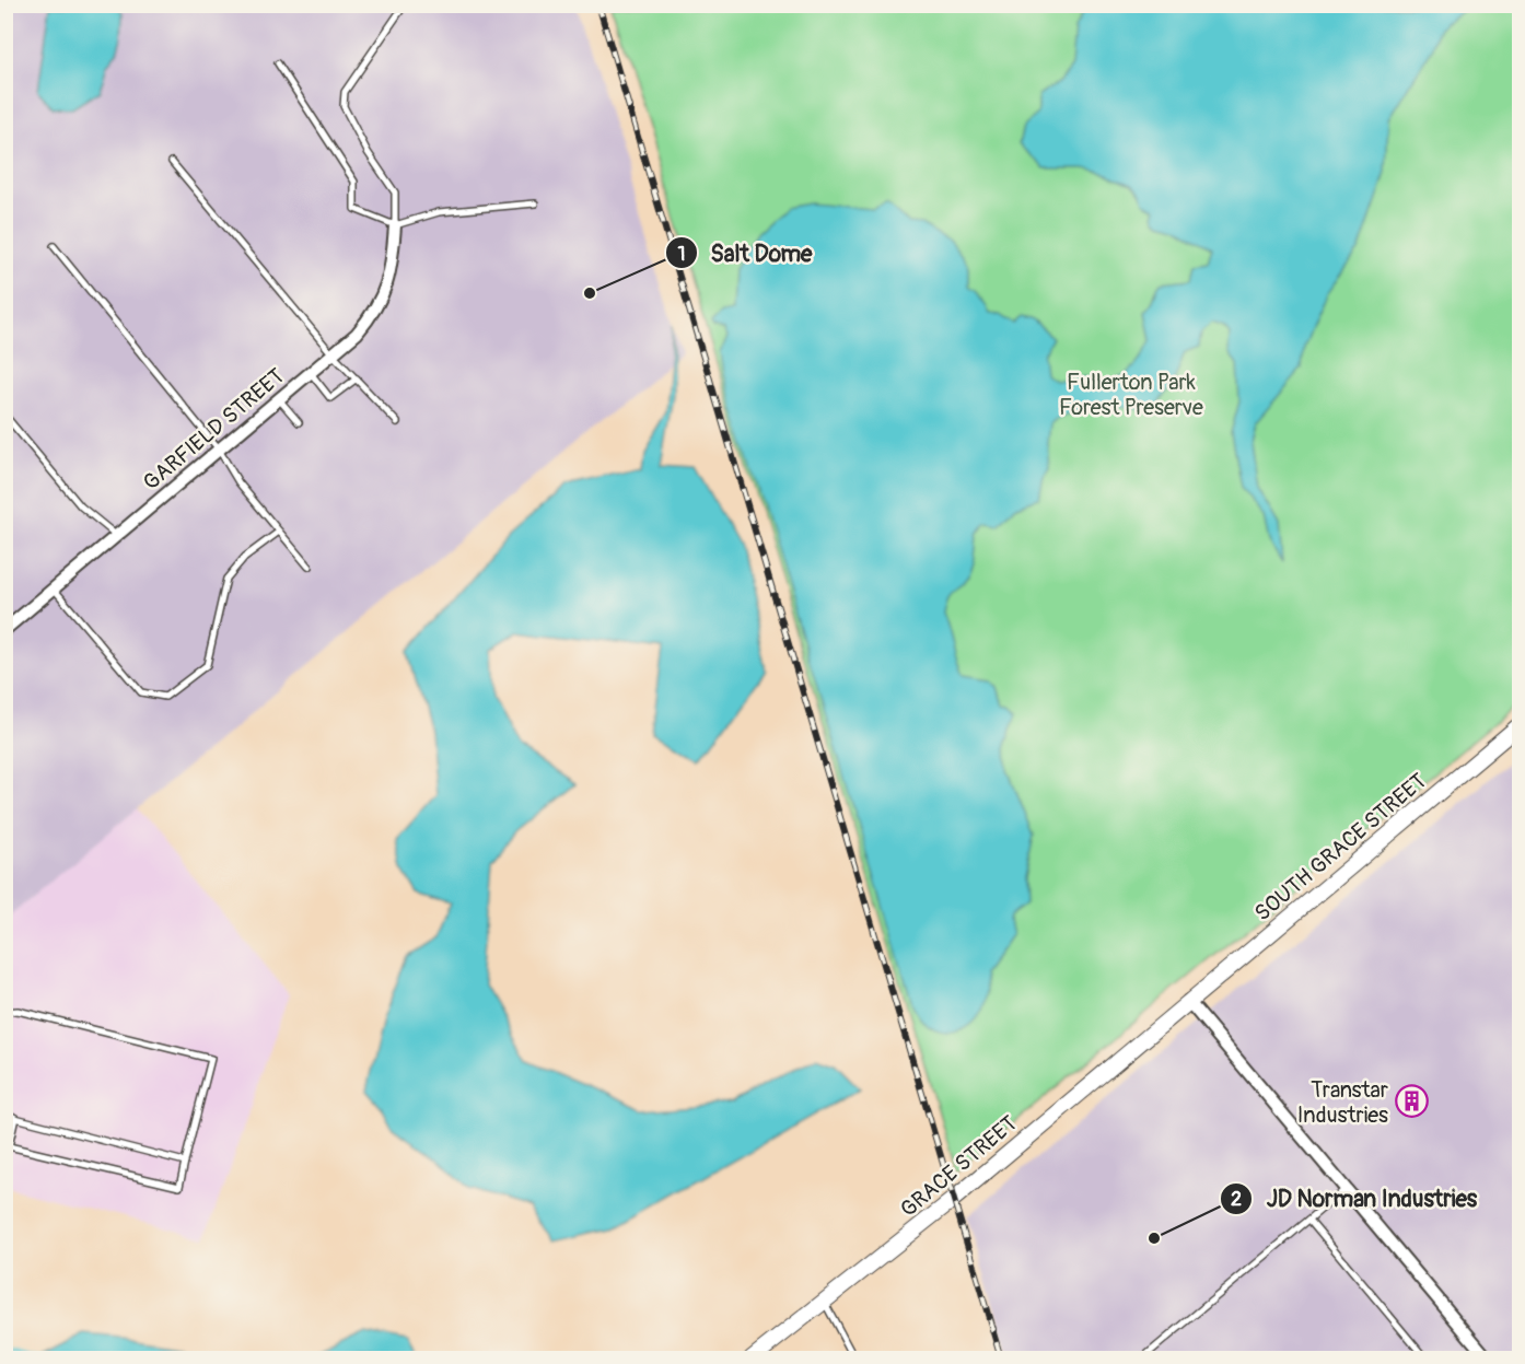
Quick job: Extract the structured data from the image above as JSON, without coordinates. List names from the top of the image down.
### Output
{
  "streets": {
    "street": ["GARFIELD STREET", "SOUTH GRACE STREET", "GRACE STREET"]
  },
  "crossings": [
    ["SOUTH GRACE STREET", "GRACE STREET"]
  ],
  "parks": ["Fullerton Park Forest Preserve"],
  "places": {
    "other": ["Salt Dome", "JD Norman Industries"],
    "building": ["Transtar Industries"]
  }
}
